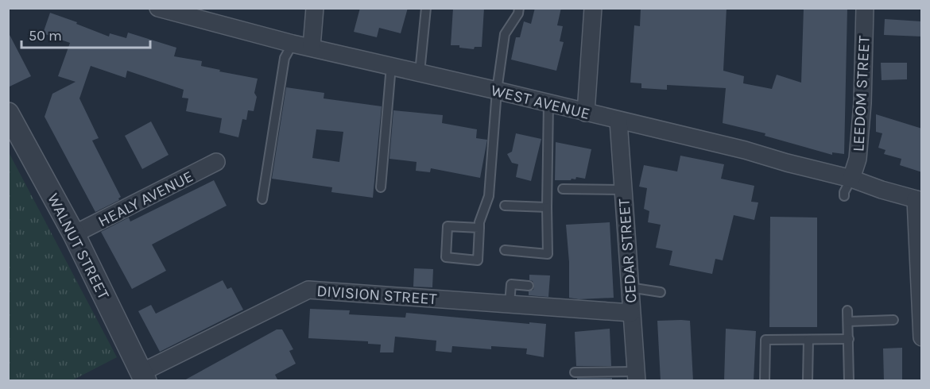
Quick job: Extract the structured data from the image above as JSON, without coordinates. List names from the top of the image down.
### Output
{
  "streets": {
    "street": [
      "LEEDOM STREET",
      "WEST AVENUE",
      "HEALY AVENUE",
      "WALNUT STREET",
      "CEDAR STREET",
      "DIVISION STREET"
    ]
  },
  "crossings": [
    ["LEEDOM STREET", "WEST AVENUE"],
    ["WEST AVENUE", "CEDAR STREET"],
    ["HEALY AVENUE", "WALNUT STREET"],
    ["WALNUT STREET", "DIVISION STREET"],
    ["CEDAR STREET", "DIVISION STREET"]
  ],
  "scale_bar": "50 m"
}
